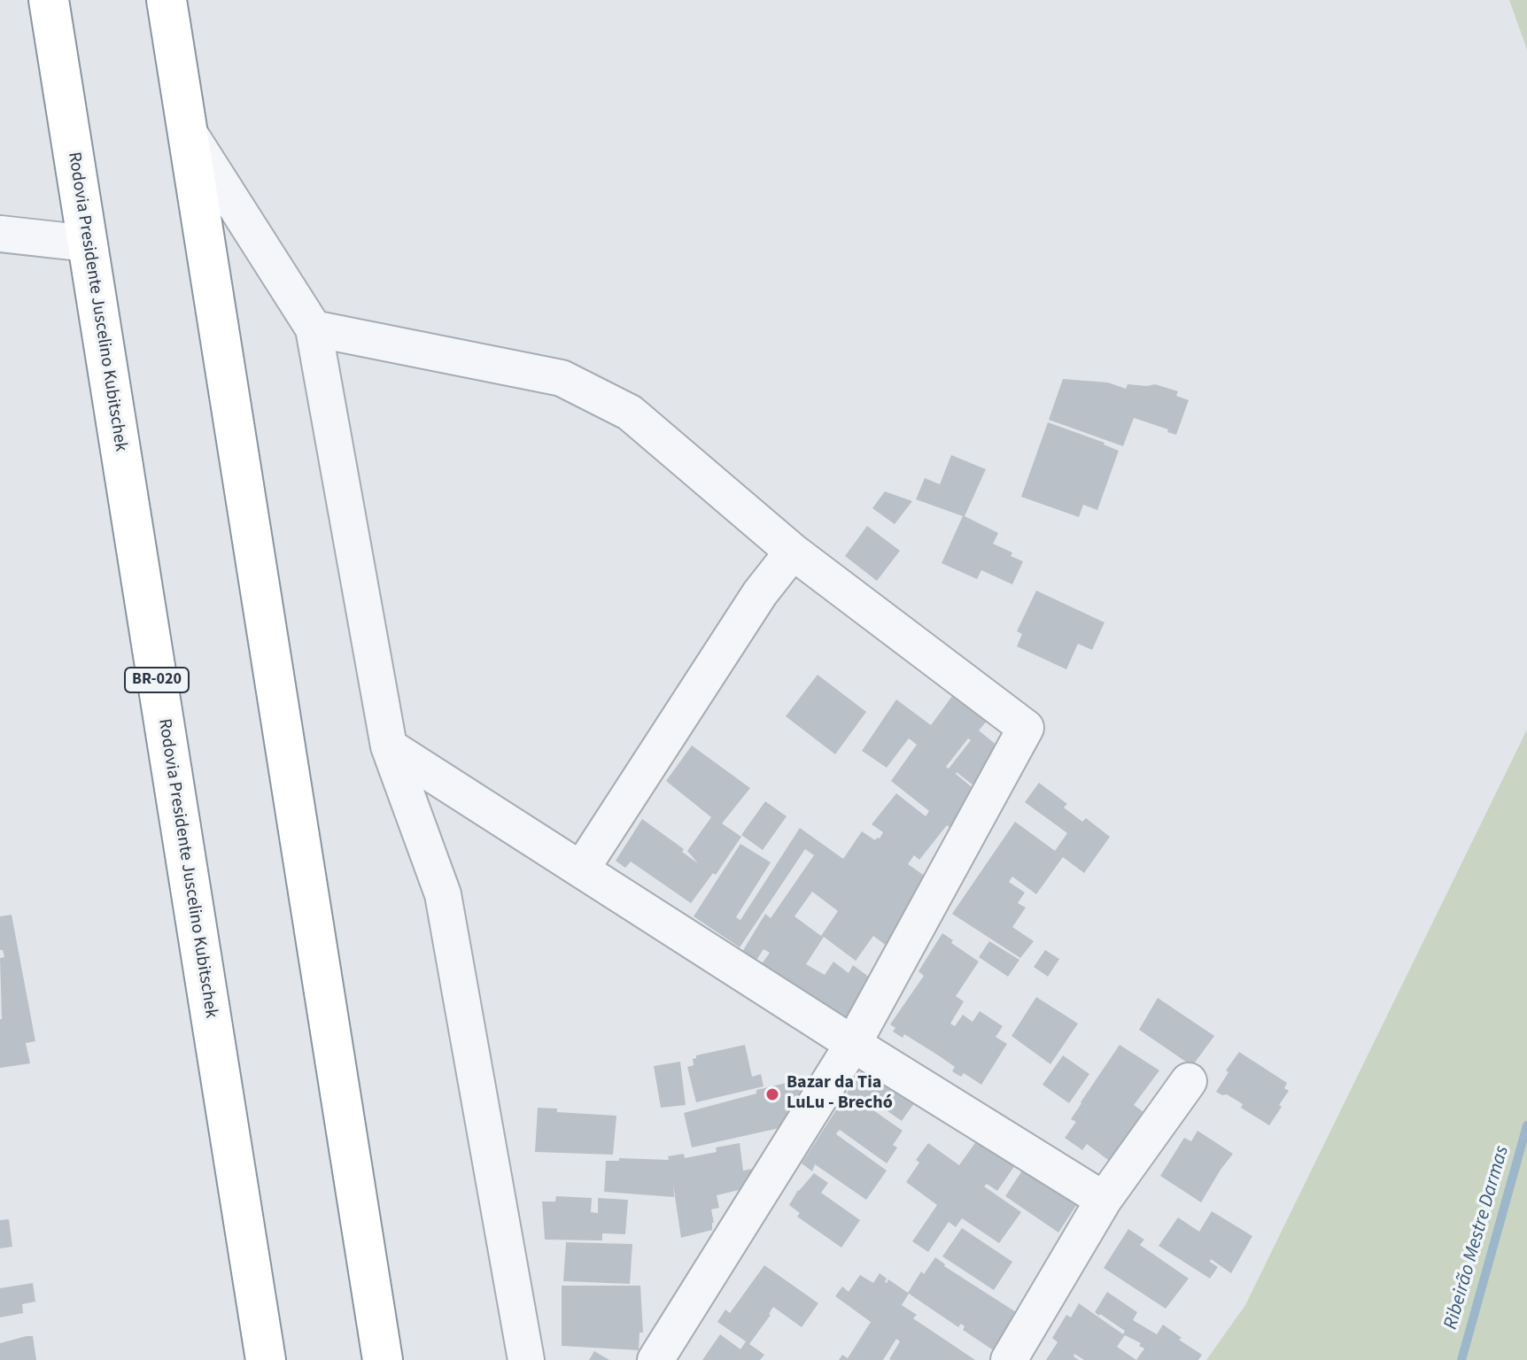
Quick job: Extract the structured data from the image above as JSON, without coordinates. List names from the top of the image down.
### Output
{
  "streets": {
    "highway": ["Rodovia Presidente Juscelino Kubitschek", "BR-020"]
  },
  "water": ["Ribeirão Mestre Darmas"],
  "places": ["Bazar da Tia LuLu - Brechó"]
}
